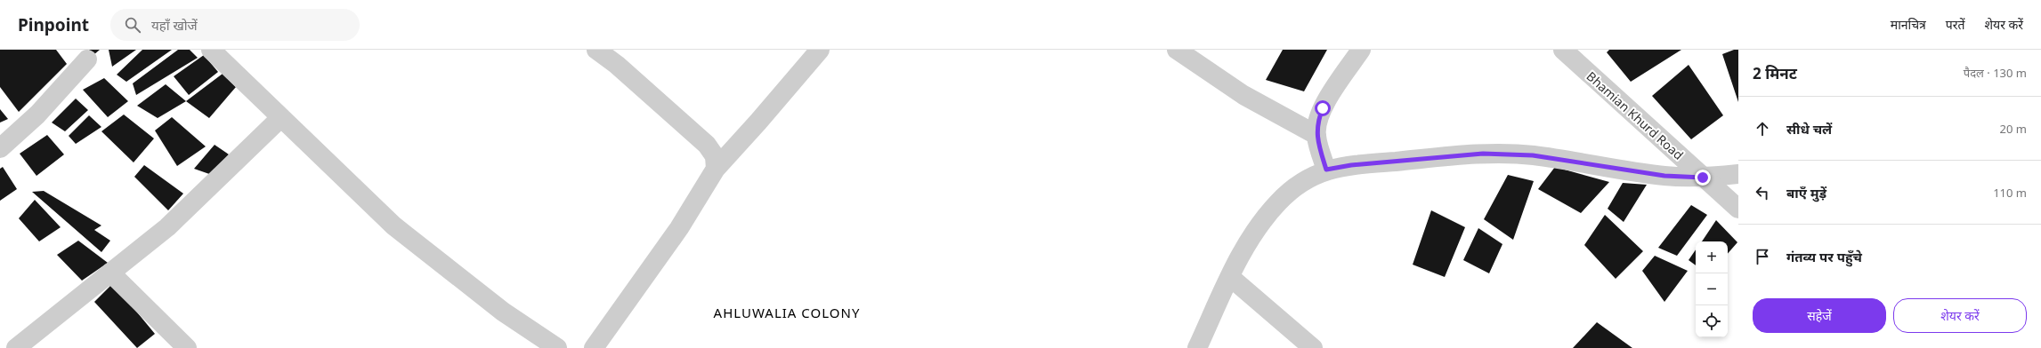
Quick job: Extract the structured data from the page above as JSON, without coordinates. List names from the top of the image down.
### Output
{
  "streets": {
    "street": ["Bhamian Khurd Road"]
  },
  "districts": ["AHLUWALIA COLONY"],
  "page": {
    "header": "Pinpoint",
    "search": "यहाँ खोजें",
    "nav": ["मानचित्र", "परतें", "शेयर करें"],
    "heading": ["2 मिनट", "पैदल · 130 m"],
    "list": [
      ["सीधे चलें", "20 m"],
      ["बाएँ मुड़ें", "110 m"],
      "गंतव्य पर पहुँचे"
    ],
    "map_buttons": ["+", "−"],
    "buttons": ["सहेजें", "शेयर करें"]
  }
}
